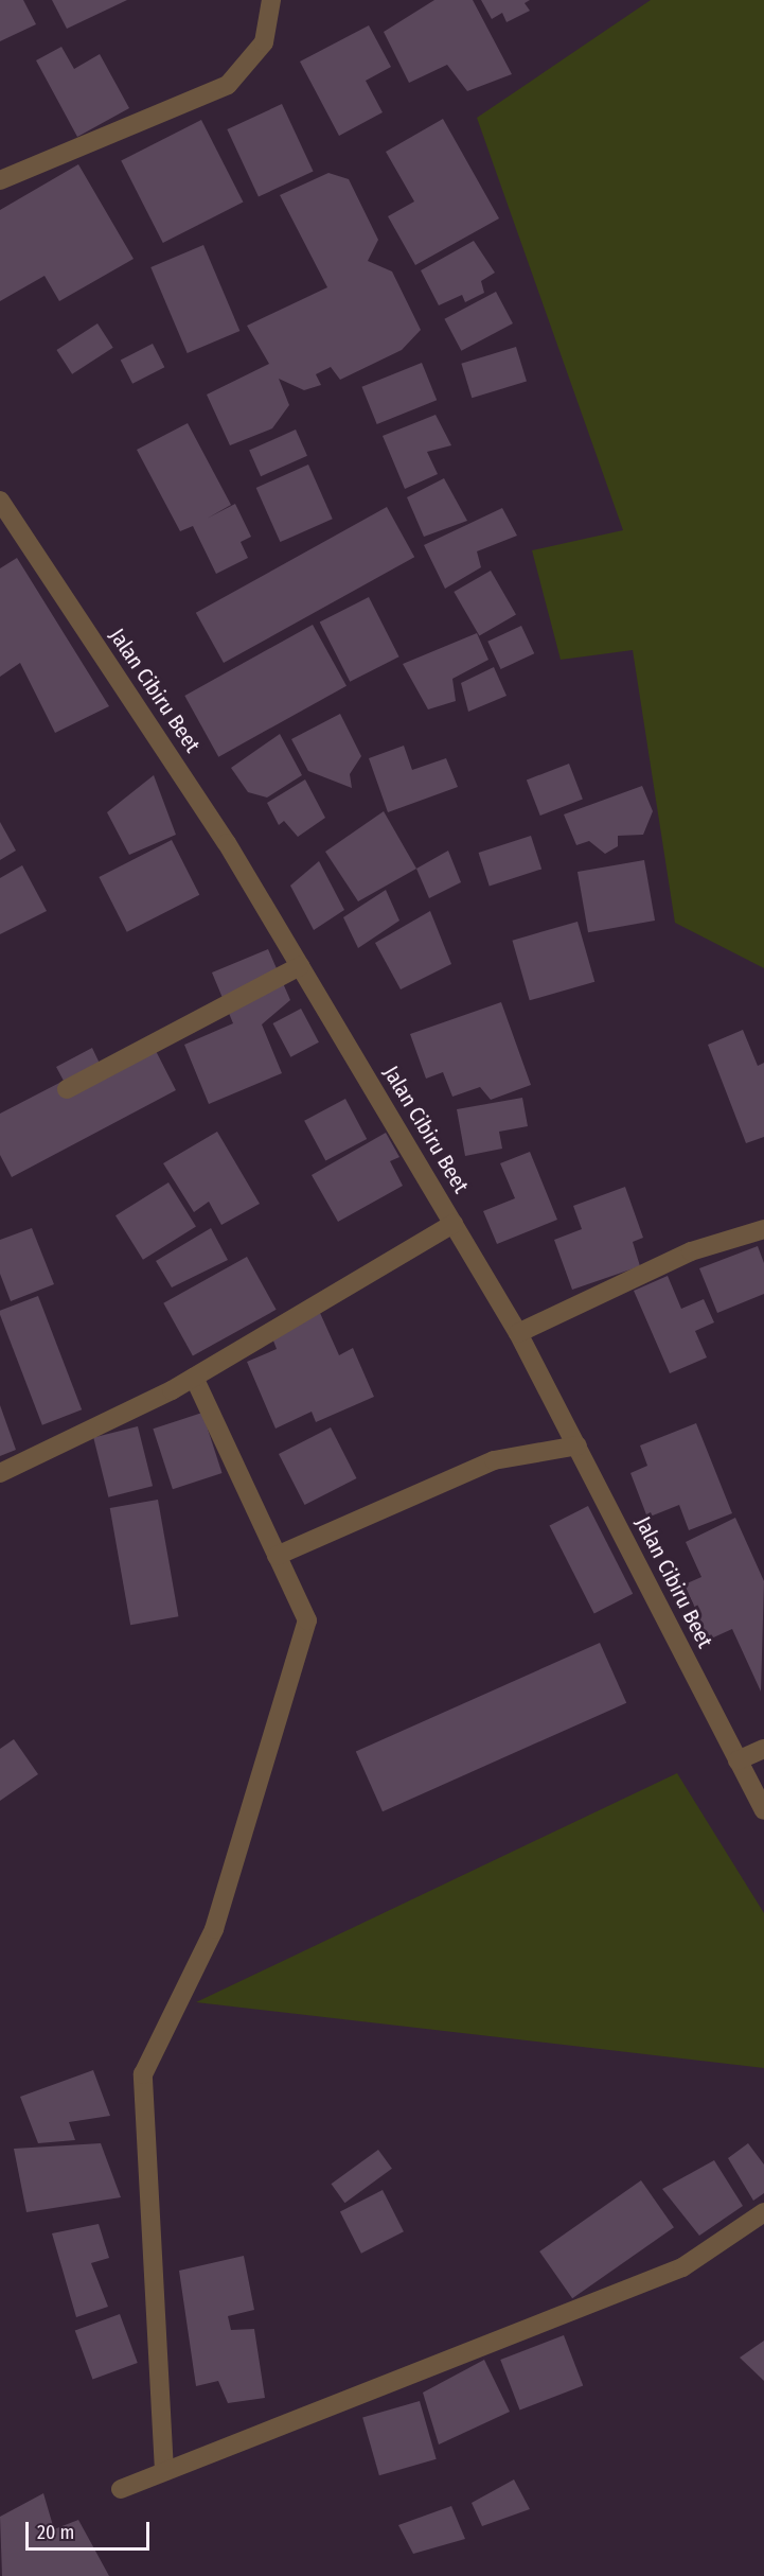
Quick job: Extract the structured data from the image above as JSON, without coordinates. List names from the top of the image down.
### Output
{
  "streets": {
    "street": ["Jalan Cibiru Beet"]
  },
  "scale_bar": "20 m"
}
